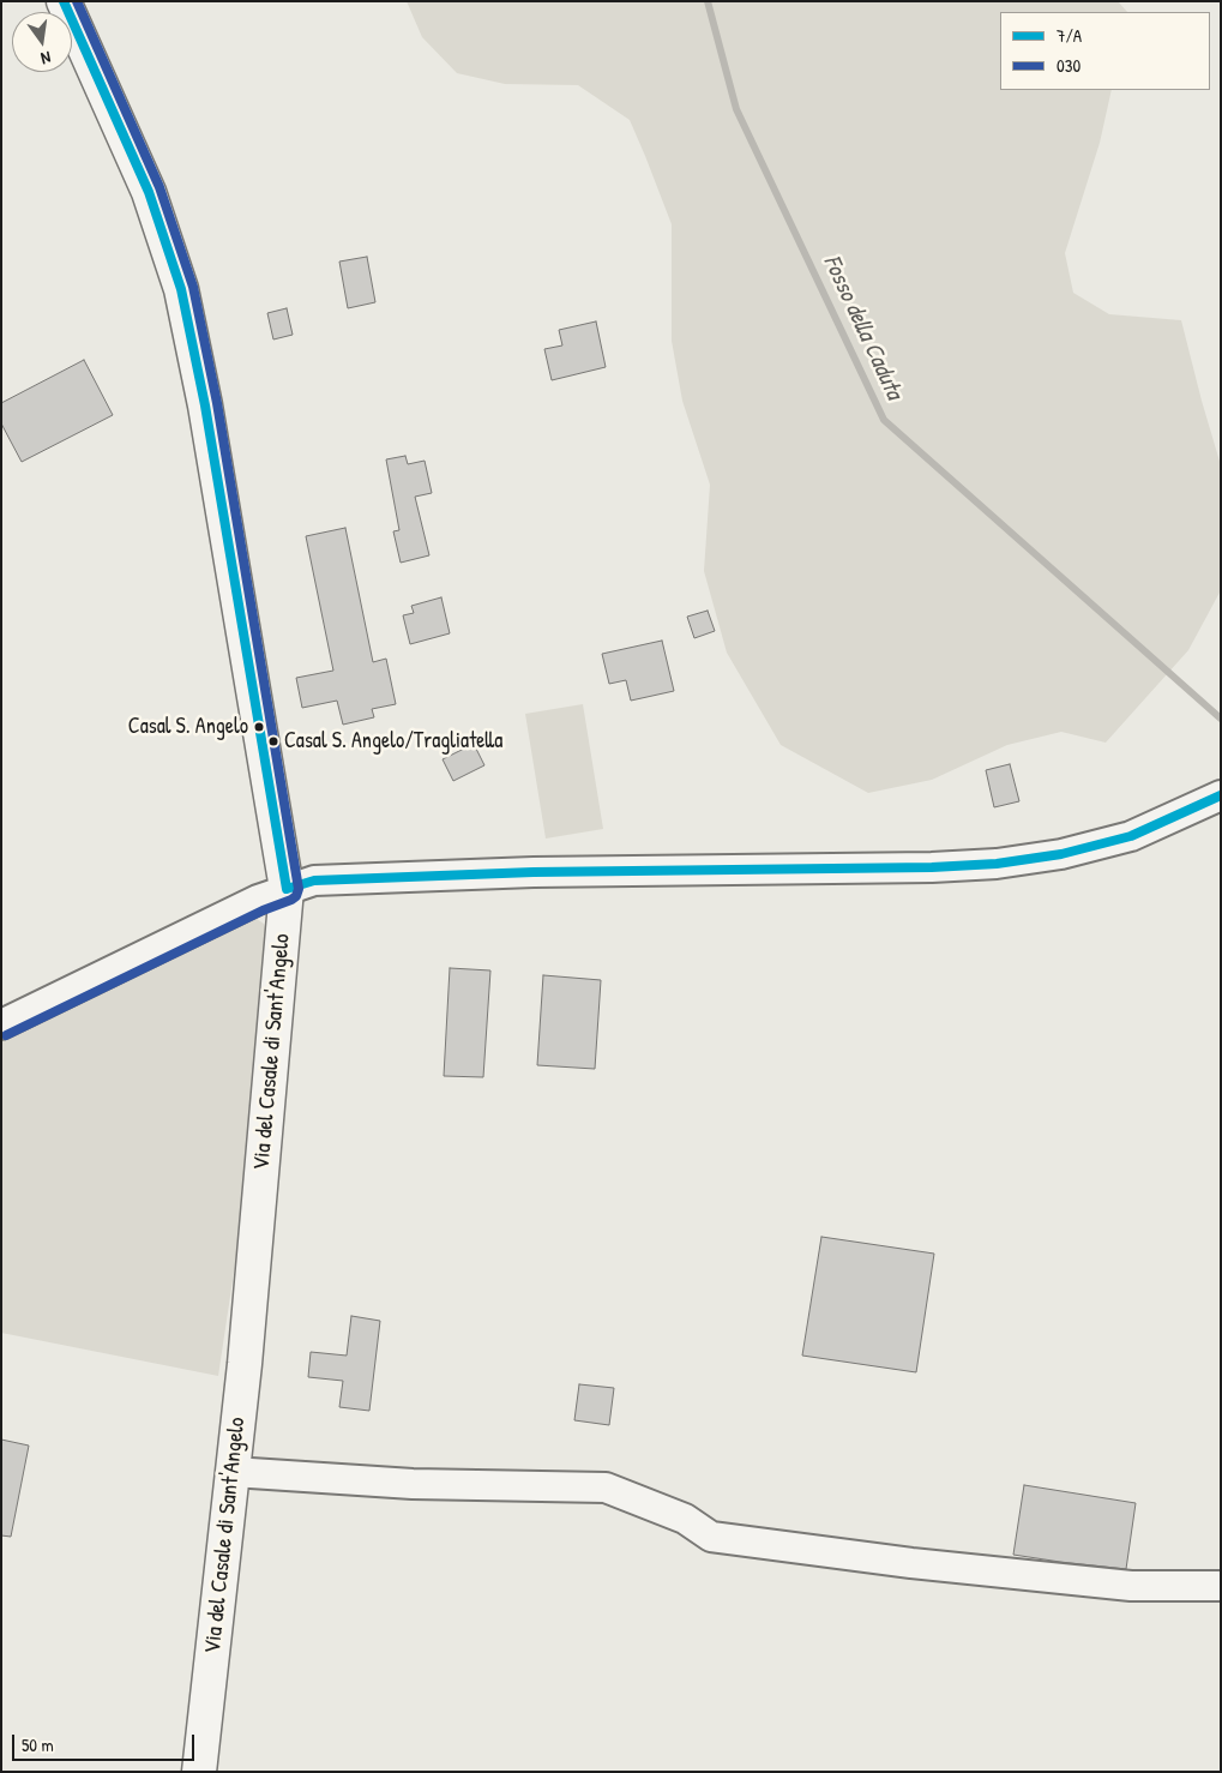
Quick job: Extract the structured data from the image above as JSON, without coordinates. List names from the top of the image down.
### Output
{
  "streets": {
    "main road": ["Via del Casale di Sant'Angelo"]
  },
  "water": ["Fosso della Caduta"],
  "places": ["Casal S. Angelo", "Casal S. Angelo/Tragliatella"],
  "lines": ["transit line 7/A", "transit line 030"],
  "legend": ["7/A", "030"],
  "scale_bar": "50 m",
  "north": "bottom"
}
